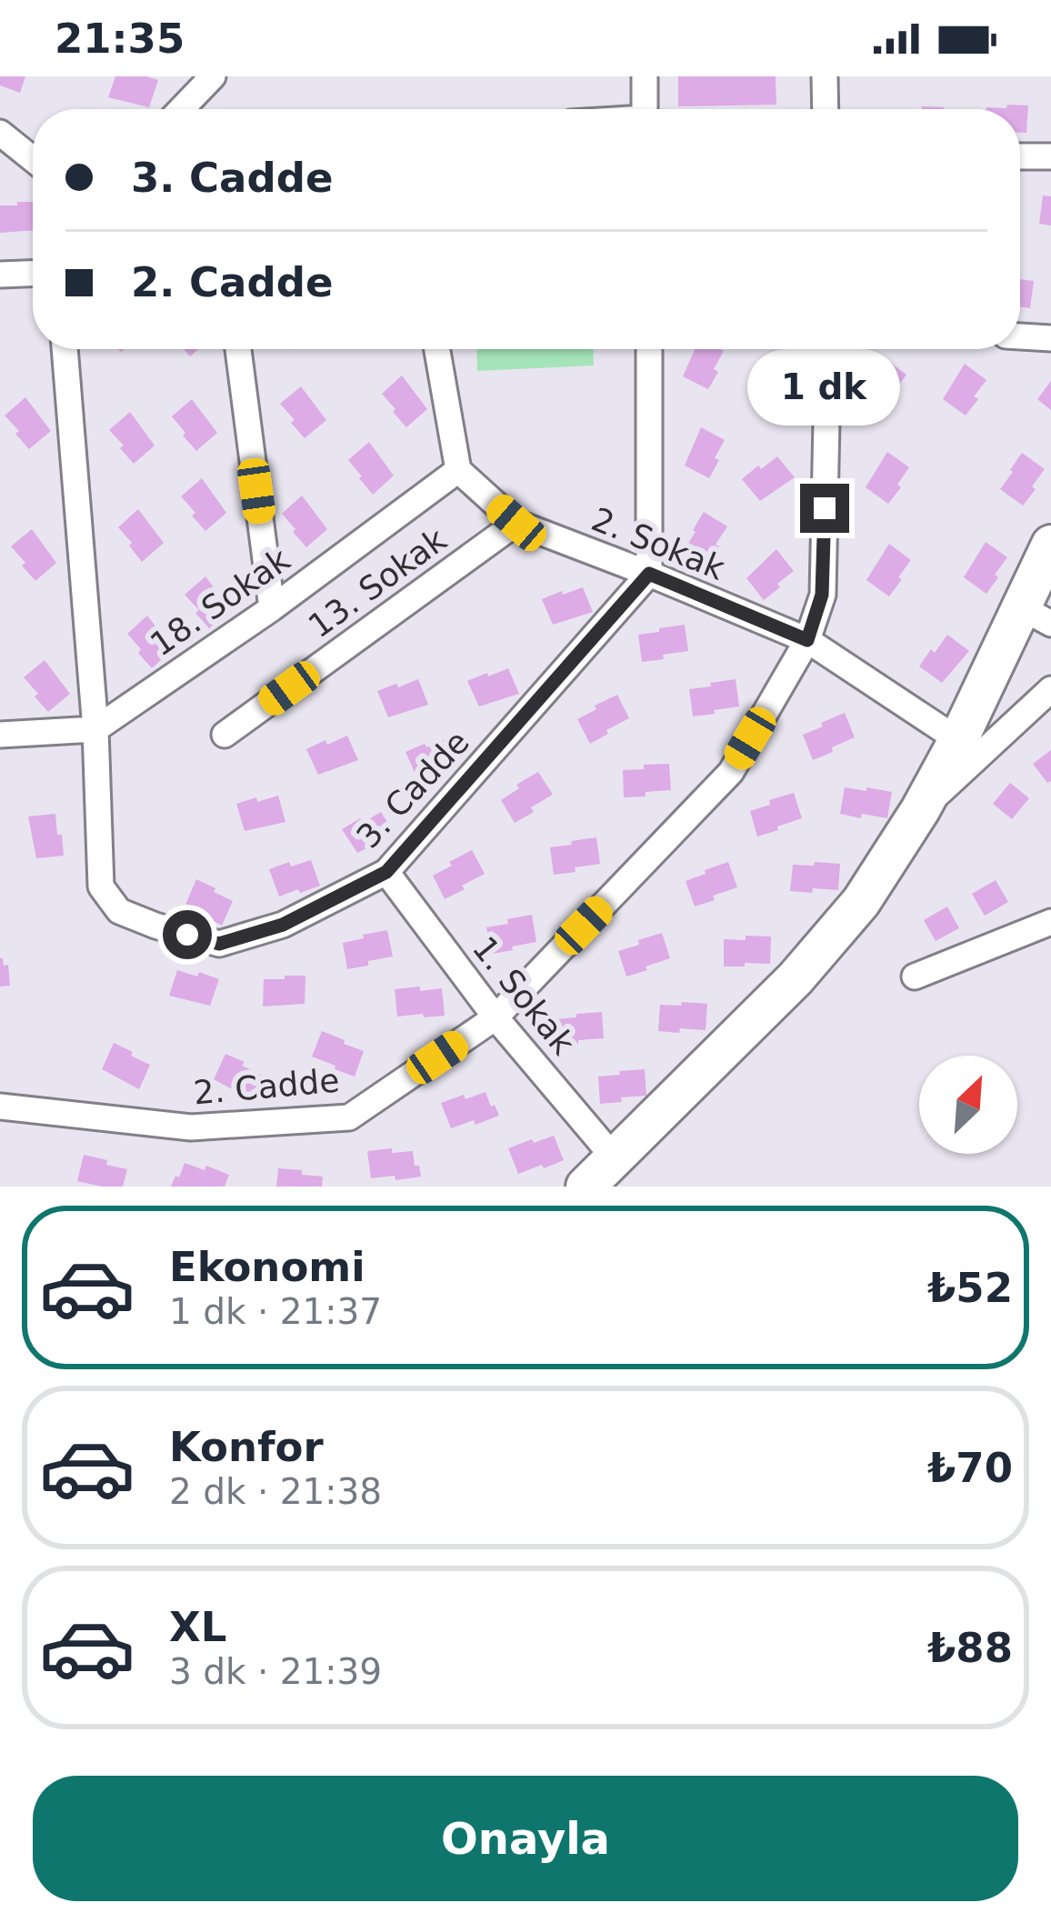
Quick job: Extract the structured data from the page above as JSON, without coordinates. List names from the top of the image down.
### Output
{
  "streets": {
    "street": [
      "2. Sokak",
      "13. Sokak",
      "18. Sokak",
      "3. Cadde",
      "1. Sokak",
      "2. Cadde"
    ]
  },
  "crossings": [
    ["2. Sokak", "13. Sokak"],
    ["2. Sokak", "18. Sokak"],
    ["2. Sokak", "3. Cadde"],
    ["2. Sokak", "2. Cadde"],
    ["18. Sokak", "3. Cadde"],
    ["3. Cadde", "1. Sokak"],
    ["1. Sokak", "2. Cadde"]
  ],
  "north": "top right",
  "page": {
    "status": "21:35",
    "banner": ["3. Cadde", "2. Cadde"],
    "bubble": "1 dk",
    "list": [
      {
        "name": "Ekonomi",
        "note": "1 dk · 21:37",
        "value": "₺52"
      },
      {
        "name": "Konfor",
        "note": "2 dk · 21:38",
        "value": "₺70"
      },
      {
        "name": "XL",
        "note": "3 dk · 21:39",
        "value": "₺88"
      }
    ],
    "buttons": "Onayla"
  }
}
